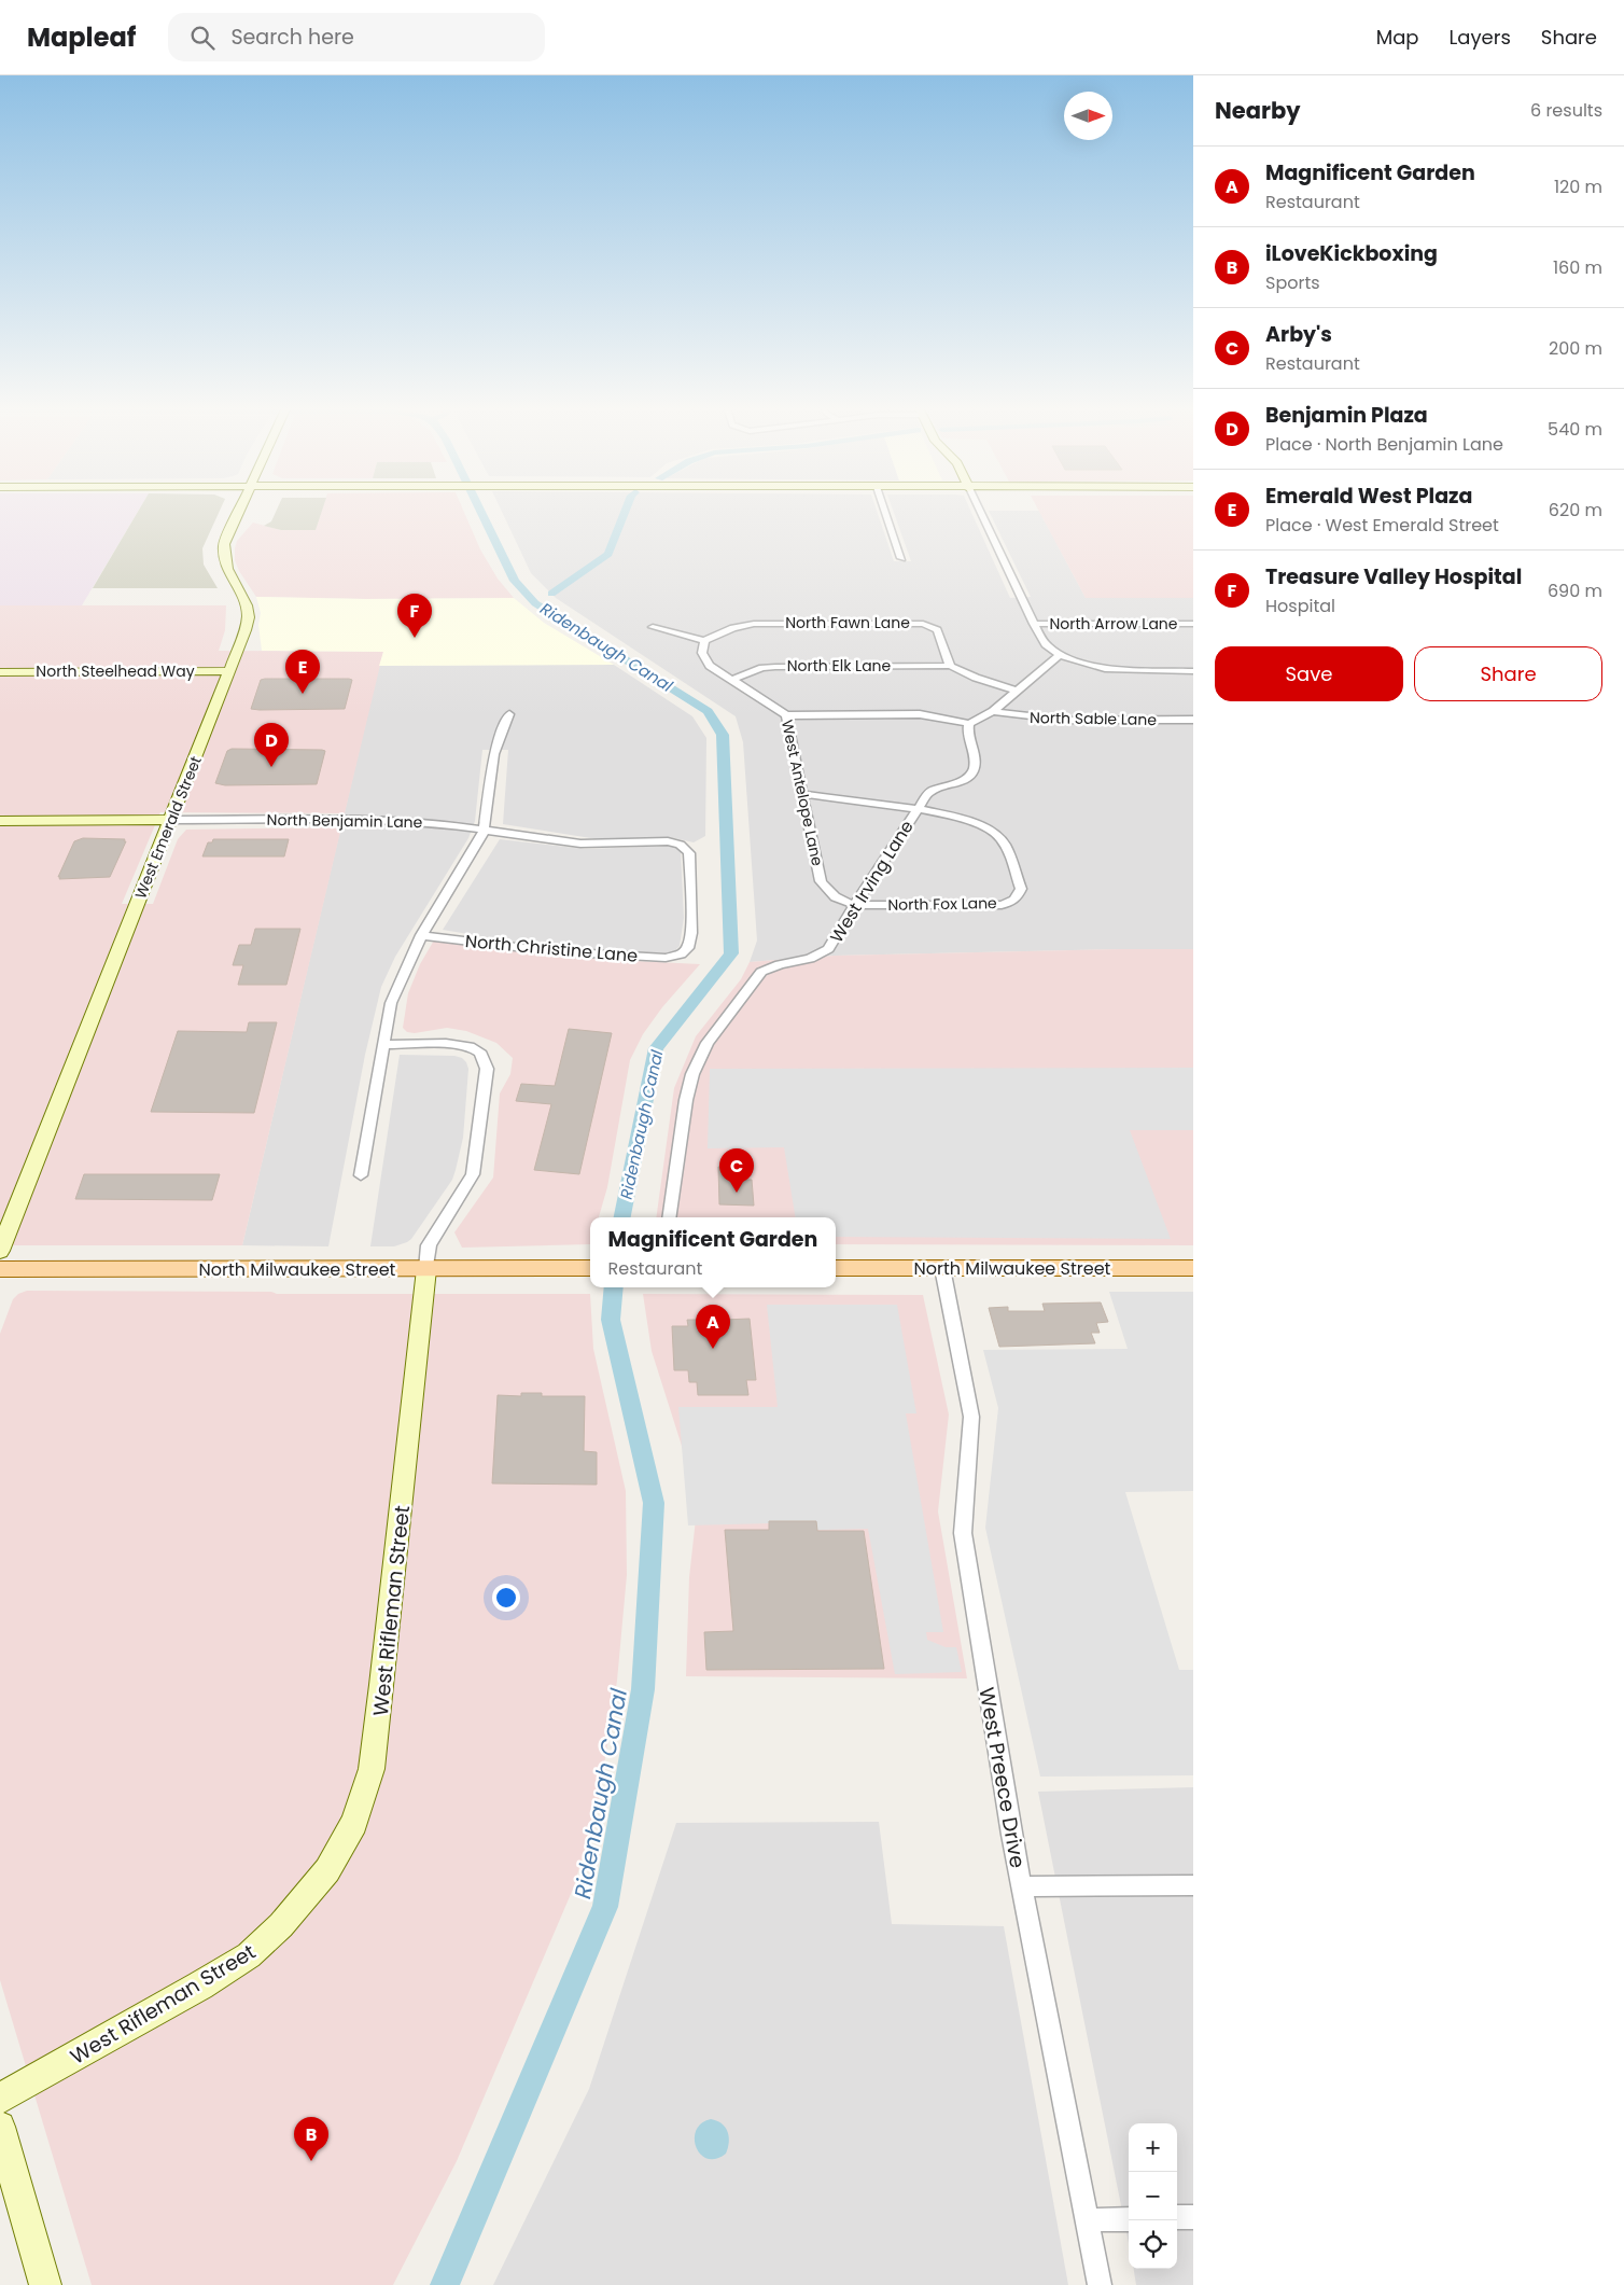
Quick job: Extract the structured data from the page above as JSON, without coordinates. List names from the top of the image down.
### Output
{
  "streets": {
    "main road": [
      "North Steelhead Way",
      "North Benjamin Lane",
      "West Emerald Street",
      "North Milwaukee Street",
      "West Rifleman Street"
    ],
    "street": [
      "North Fawn Lane",
      "North Arrow Lane",
      "North Elk Lane",
      "North Sable Lane",
      "West Antelope Lane",
      "West Irving Lane",
      "North Fox Lane",
      "North Christine Lane",
      "West Preece Drive"
    ]
  },
  "crossings": [
    ["North Fawn Lane", "North Elk Lane"],
    ["North Fawn Lane", "West Antelope Lane"],
    ["North Elk Lane", "West Antelope Lane"],
    ["North Steelhead Way", "West Emerald Street"],
    ["West Antelope Lane", "West Irving Lane"],
    ["West Antelope Lane", "North Fox Lane"],
    ["North Benjamin Lane", "West Emerald Street"],
    ["North Benjamin Lane", "North Christine Lane"],
    ["West Irving Lane", "North Fox Lane"],
    ["North Milwaukee Street", "West Rifleman Street"],
    ["North Milwaukee Street", "West Preece Drive"]
  ],
  "water": ["Ridenbaugh Canal"],
  "north": "right",
  "page": {
    "header": "Mapleaf",
    "search": "Search here",
    "nav": ["Map", "Layers", "Share"],
    "heading": ["Nearby", "6 results"],
    "list": [
      {
        "mark": "A",
        "name": "Magnificent Garden",
        "note": "Restaurant",
        "value": "120 m"
      },
      {
        "mark": "B",
        "name": "iLoveKickboxing",
        "note": "Sports",
        "value": "160 m"
      },
      {
        "mark": "C",
        "name": "Arby's",
        "note": "Restaurant",
        "value": "200 m"
      },
      {
        "mark": "D",
        "name": "Benjamin Plaza",
        "note": "Place · North Benjamin Lane",
        "value": "540 m"
      },
      {
        "mark": "E",
        "name": "Emerald West Plaza",
        "note": "Place · West Emerald Street",
        "value": "620 m"
      },
      {
        "mark": "F",
        "name": "Treasure Valley Hospital",
        "note": "Hospital",
        "value": "690 m"
      }
    ],
    "pins": [
      "F",
      "E",
      "D",
      "C",
      "A",
      "B"
    ],
    "buttons": ["Save", "Share"],
    "popup": ["Magnificent Garden", "Restaurant"],
    "map_buttons": ["+", "−"]
  }
}
